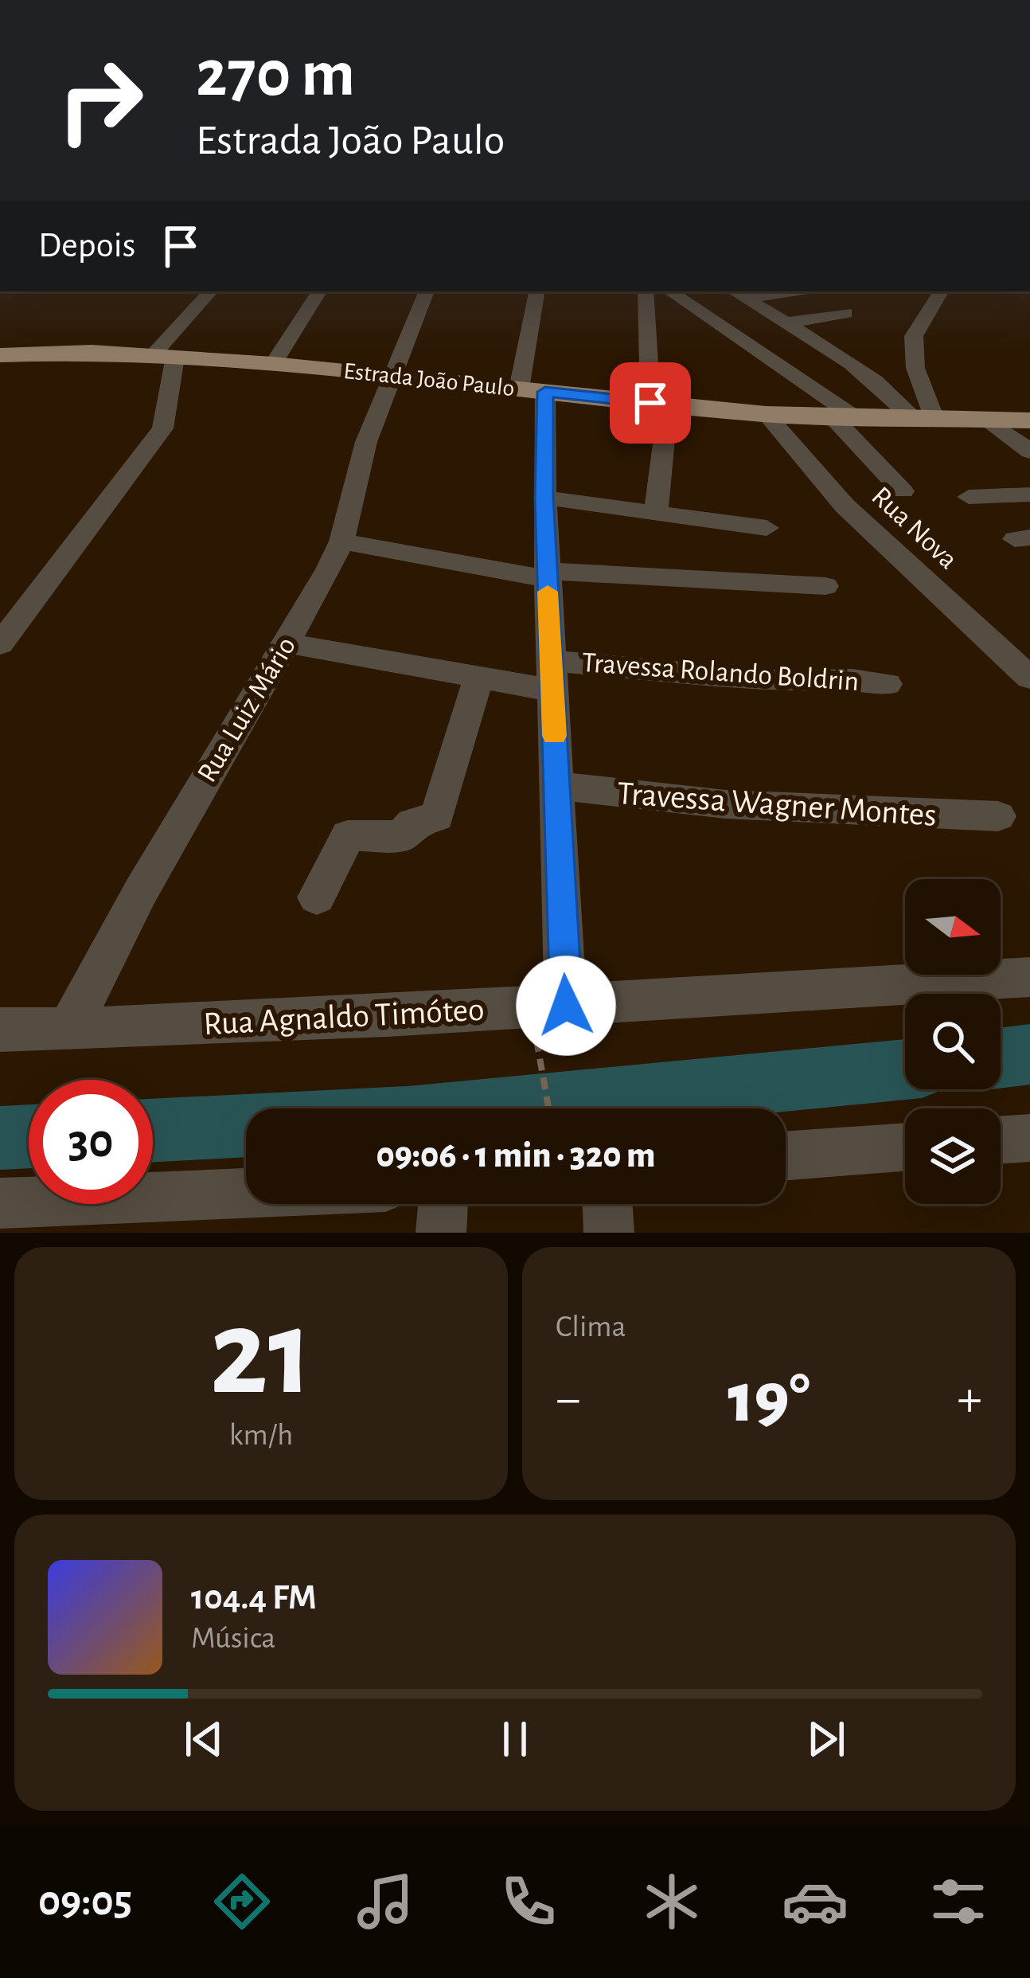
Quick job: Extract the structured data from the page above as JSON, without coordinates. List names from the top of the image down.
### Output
{
  "streets": {
    "main road": ["Estrada João Paulo"],
    "street": [
      "Rua Nova",
      "Travessa Rolando Boldrin",
      "Rua Luiz Mário",
      "Travessa Wagner Montes",
      "Rua Agnaldo Timóteo"
    ]
  },
  "crossings": [
    ["Estrada João Paulo", "Rua Nova"],
    ["Estrada João Paulo", "Rua Luiz Mário"],
    ["Travessa Rolando Boldrin", "Rua Luiz Mário"],
    ["Rua Luiz Mário", "Rua Agnaldo Timóteo"]
  ],
  "north": "right",
  "page": {
    "turn": ["270 m", "Estrada João Paulo"],
    "then": "Depois",
    "limit": "30",
    "trip": "09:06 · 1 min · 320 m",
    "tile": [
      ["21", "km/h"],
      "Clima"
    ],
    "heat": ["−", "19°", "+"],
    "song": ["104.4 FM", "Música"],
    "tabs": "09:05"
  }
}
